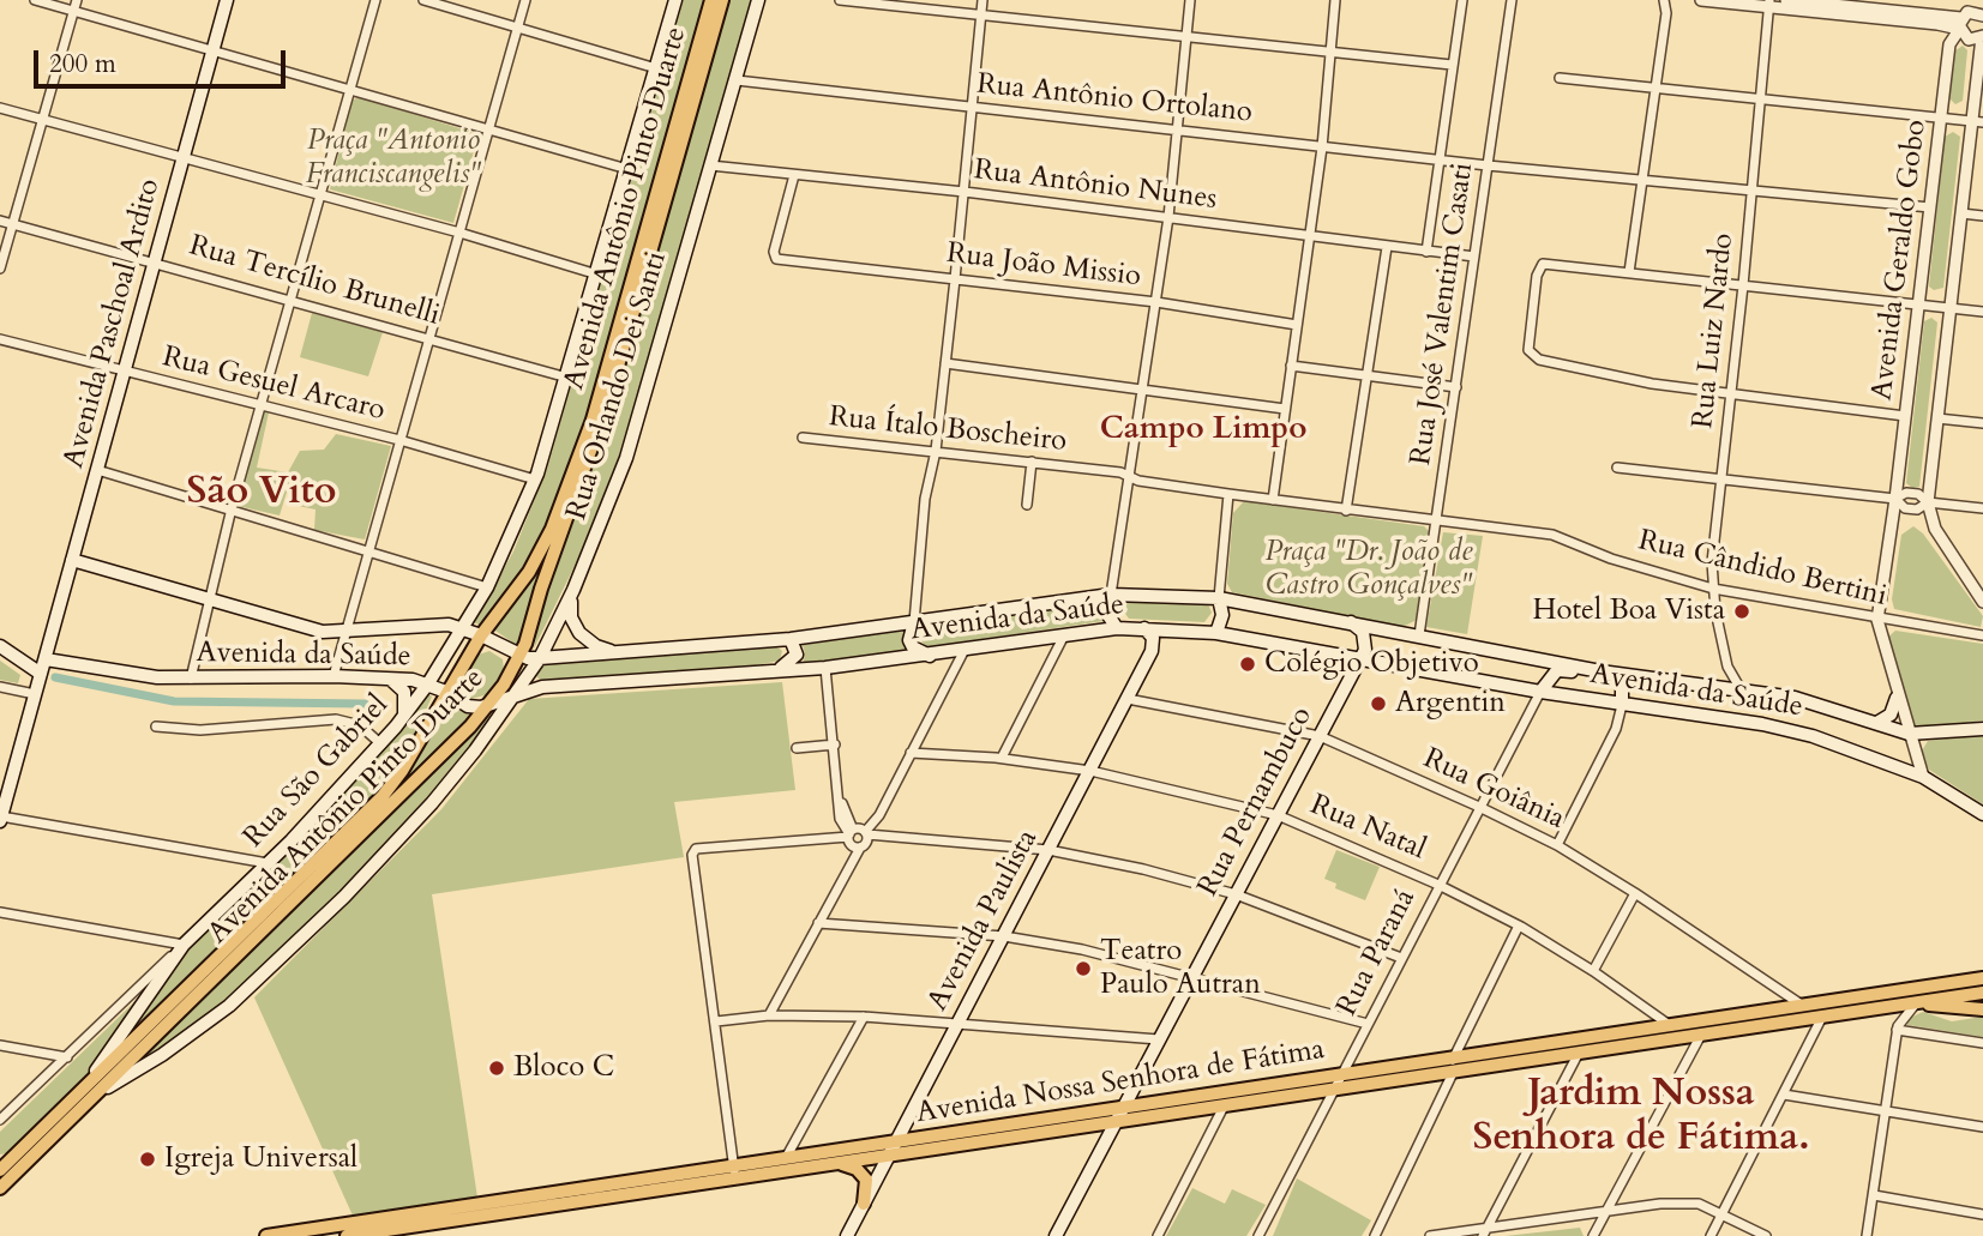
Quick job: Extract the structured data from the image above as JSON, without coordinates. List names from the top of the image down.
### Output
{
  "streets": {
    "main road": [
      "Avenida Antônio Pinto Duarte",
      "Avenida Paschoal Ardito",
      "Rua Orlando Dei Santi",
      "Avenida da Saúde",
      "Rua São Gabriel",
      "Rua Pernambuco",
      "Avenida Paulista",
      "Avenida Nossa Senhora de Fátima"
    ],
    "street": [
      "Rua Antônio Ortolano",
      "Rua Antônio Nunes",
      "Avenida Geraldo Gobo",
      "Rua João Missio",
      "Rua Tercílio Brunelli",
      "Rua José Valentim Casati",
      "Rua Luiz Nardo",
      "Rua Gesuel Arcaro",
      "Rua Ítalo Boscheiro",
      "Rua Cândido Bertini",
      "Rua Goiânia",
      "Rua Natal",
      "Rua Paraná"
    ]
  },
  "crossings": [
    ["Rua Antônio Ortolano", "Avenida Geraldo Gobo"],
    ["Rua Antônio Ortolano", "Rua José Valentim Casati"],
    ["Rua Antônio Ortolano", "Rua Luiz Nardo"],
    ["Rua Antônio Ortolano", "Rua Orlando Dei Santi"],
    ["Rua Antônio Nunes", "Rua João Missio"],
    ["Rua Antônio Nunes", "Rua José Valentim Casati"],
    ["Rua Antônio Nunes", "Rua Orlando Dei Santi"],
    ["Avenida Antônio Pinto Duarte", "Rua Orlando Dei Santi"],
    ["Avenida Antônio Pinto Duarte", "Avenida da Saúde"],
    ["Avenida Antônio Pinto Duarte", "Rua São Gabriel"],
    ["Avenida Geraldo Gobo", "Rua Cândido Bertini"],
    ["Rua Tercílio Brunelli", "Avenida Paschoal Ardito"],
    ["Rua Tercílio Brunelli", "Rua São Gabriel"],
    ["Rua José Valentim Casati", "Rua Ítalo Boscheiro"],
    ["Rua José Valentim Casati", "Rua Cândido Bertini"],
    ["Rua José Valentim Casati", "Avenida da Saúde"],
    ["Avenida Paschoal Ardito", "Rua Gesuel Arcaro"],
    ["Avenida Paschoal Ardito", "Avenida da Saúde"],
    ["Rua Luiz Nardo", "Rua Cândido Bertini"],
    ["Rua Luiz Nardo", "Avenida da Saúde"],
    ["Rua Gesuel Arcaro", "Rua São Gabriel"],
    ["Rua Orlando Dei Santi", "Avenida da Saúde"],
    ["Rua Orlando Dei Santi", "Rua São Gabriel"],
    ["Rua Ítalo Boscheiro", "Rua Cândido Bertini"],
    ["Avenida da Saúde", "Rua São Gabriel"],
    ["Avenida da Saúde", "Rua Pernambuco"],
    ["Avenida da Saúde", "Avenida Paulista"],
    ["Avenida da Saúde", "Rua Paraná"],
    ["Rua Goiânia", "Rua Pernambuco"],
    ["Rua Goiânia", "Avenida Paulista"],
    ["Rua Goiânia", "Rua Paraná"],
    ["Rua Goiânia", "Avenida Nossa Senhora de Fátima"],
    ["Rua Pernambuco", "Rua Natal"],
    ["Rua Pernambuco", "Avenida Nossa Senhora de Fátima"],
    ["Rua Natal", "Avenida Paulista"],
    ["Rua Natal", "Rua Paraná"],
    ["Rua Natal", "Avenida Nossa Senhora de Fátima"],
    ["Avenida Paulista", "Avenida Nossa Senhora de Fátima"],
    ["Rua Paraná", "Avenida Nossa Senhora de Fátima"]
  ],
  "districts": ["Campo Limpo", "São Vito", "Jardim Nossa Senhora de Fátima."],
  "parks": ["Praça \"Antonio Franciscangelis\"", "Praça \"Dr. João de Castro Gonçalves\""],
  "places": [
    "Hotel Boa Vista",
    "Colégio Objetivo",
    "Argentin",
    "Teatro Paulo Autran",
    "Bloco C",
    "Igreja Universal"
  ],
  "scale_bar": "200 m"
}
